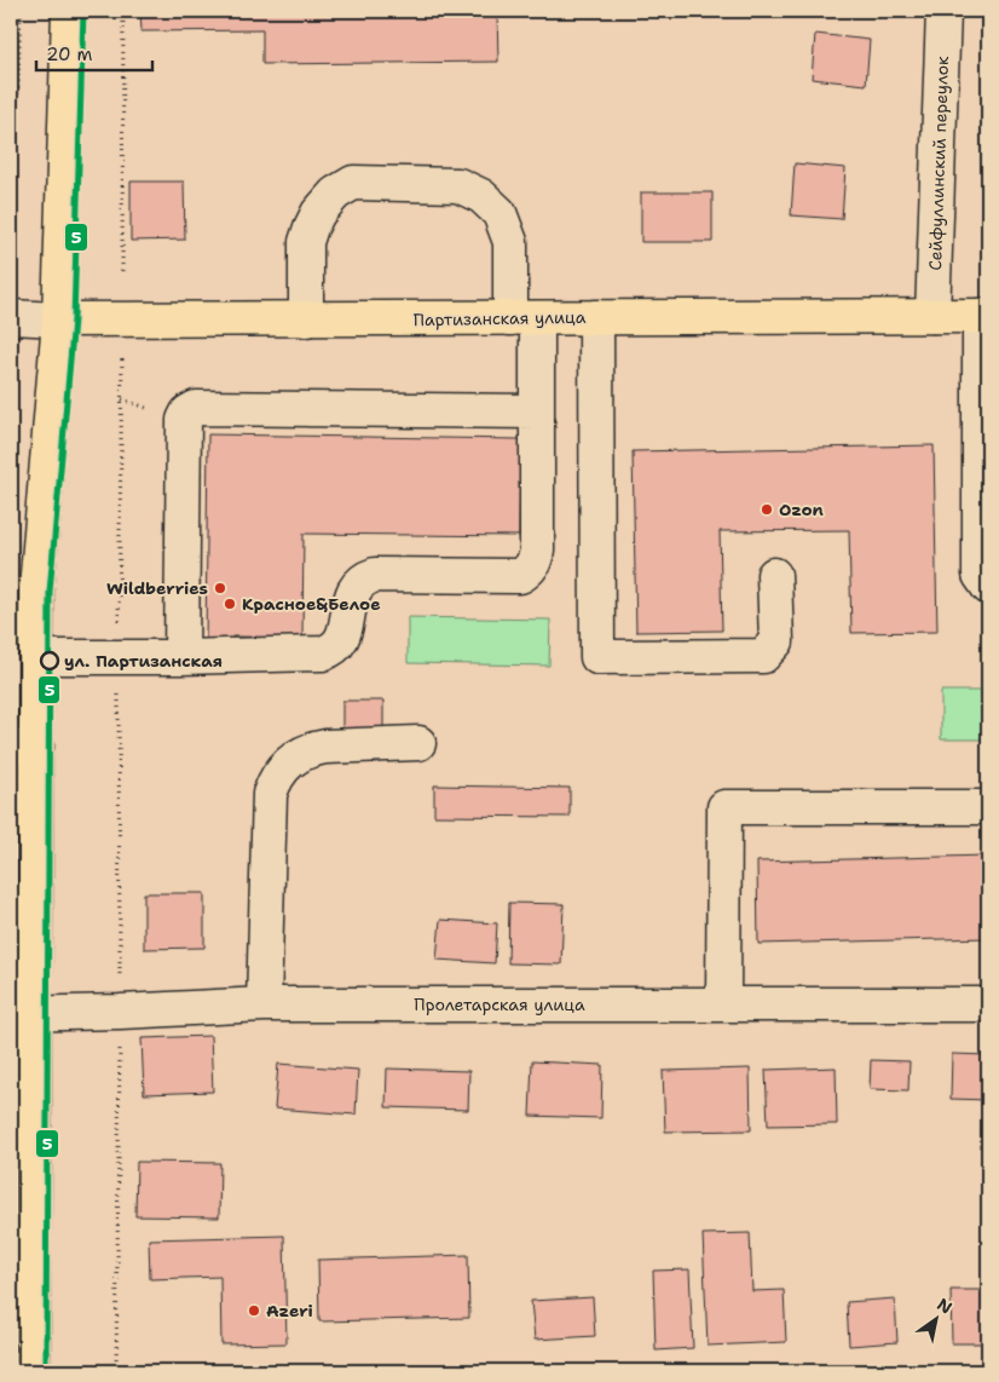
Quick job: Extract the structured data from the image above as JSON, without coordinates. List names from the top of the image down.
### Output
{
  "streets": {
    "main road": ["Партизанская улица"],
    "street": ["Сейфуллинский переулок", "Пролетарская улица"]
  },
  "crossings": [
    ["Сейфуллинский переулок", "Партизанская улица"]
  ],
  "places": [
    "Ozon",
    "Wildberries",
    "Красное&Белое",
    "ул. Партизанская",
    "Azeri"
  ],
  "lines": ["transit line 5"],
  "scale_bar": "20 m",
  "north": "top right"
}
